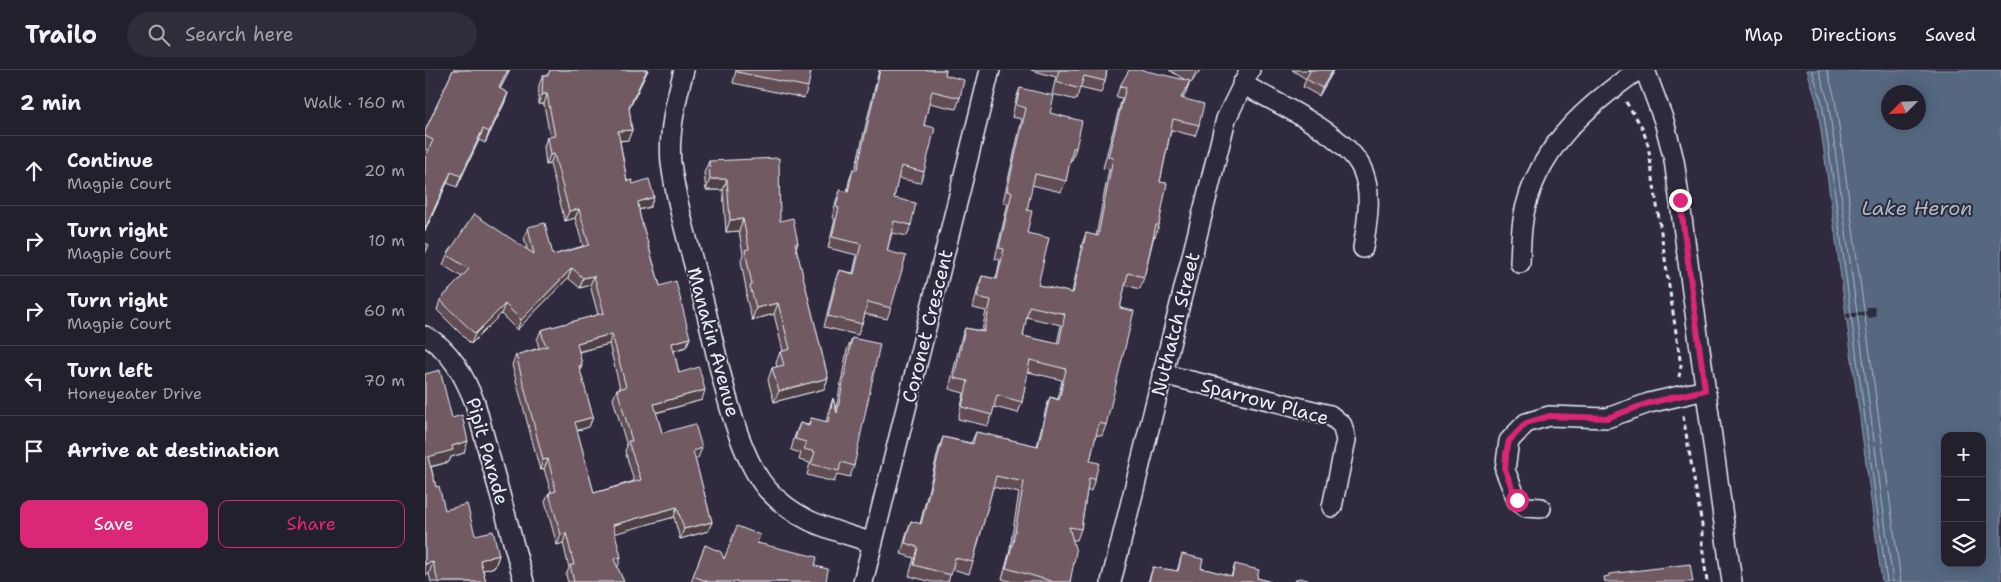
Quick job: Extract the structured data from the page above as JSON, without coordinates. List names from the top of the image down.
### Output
{
  "streets": {
    "street": [
      "Nuthatch Street",
      "Coronet Crescent",
      "Manakin Avenue",
      "Sparrow Place",
      "Pipit Parade"
    ]
  },
  "crossings": [
    ["Nuthatch Street", "Sparrow Place"],
    ["Coronet Crescent", "Manakin Avenue"]
  ],
  "water": ["Lake Heron"],
  "north": "bottom left",
  "page": {
    "header": "Trailo",
    "search": "Search here",
    "nav": ["Map", "Directions", "Saved"],
    "heading": ["2 min", "Walk · 160 m"],
    "list": [
      ["Continue", "Magpie Court", "20 m"],
      ["Turn right", "Magpie Court", "10 m"],
      ["Turn right", "Magpie Court", "60 m"],
      ["Turn left", "Honeyeater Drive", "70 m"],
      "Arrive at destination"
    ],
    "map_buttons": ["+", "−"],
    "buttons": ["Save", "Share"]
  }
}
